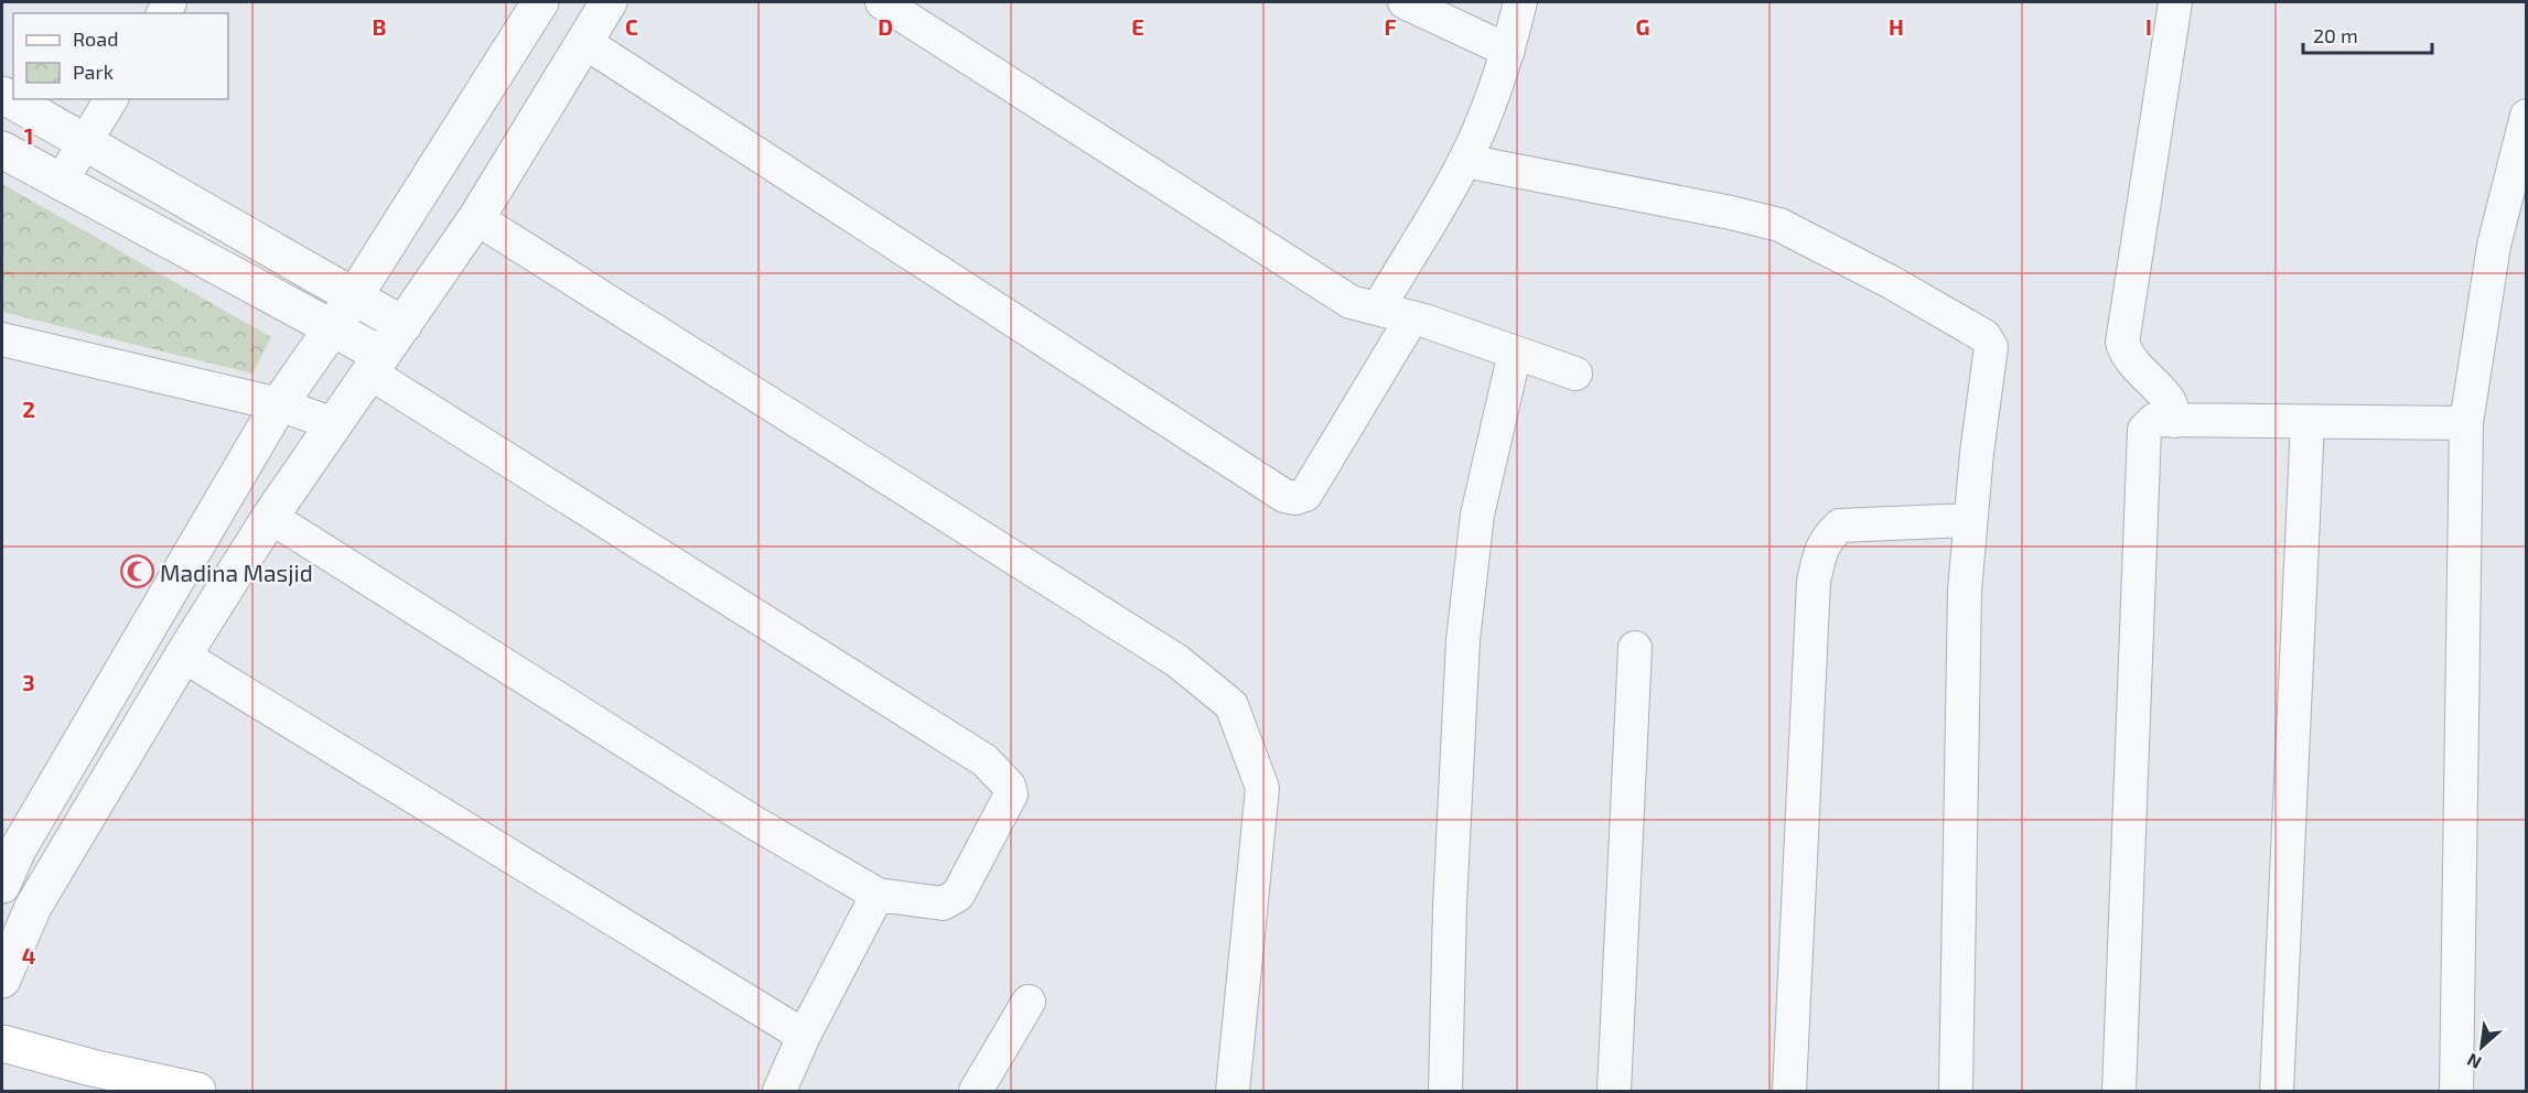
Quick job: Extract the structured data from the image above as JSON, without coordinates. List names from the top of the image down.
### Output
{
  "places": {
    "mosque": ["Madina Masjid"]
  },
  "legend": ["Road", "Park"],
  "scale_bar": "20 m",
  "north": "bottom left",
  "grid": {
    "columns": [
      "B",
      "C",
      "D",
      "E",
      "F",
      "G",
      "H",
      "I"
    ],
    "rows": [
      "1",
      "2",
      "3",
      "4"
    ]
  }
}
